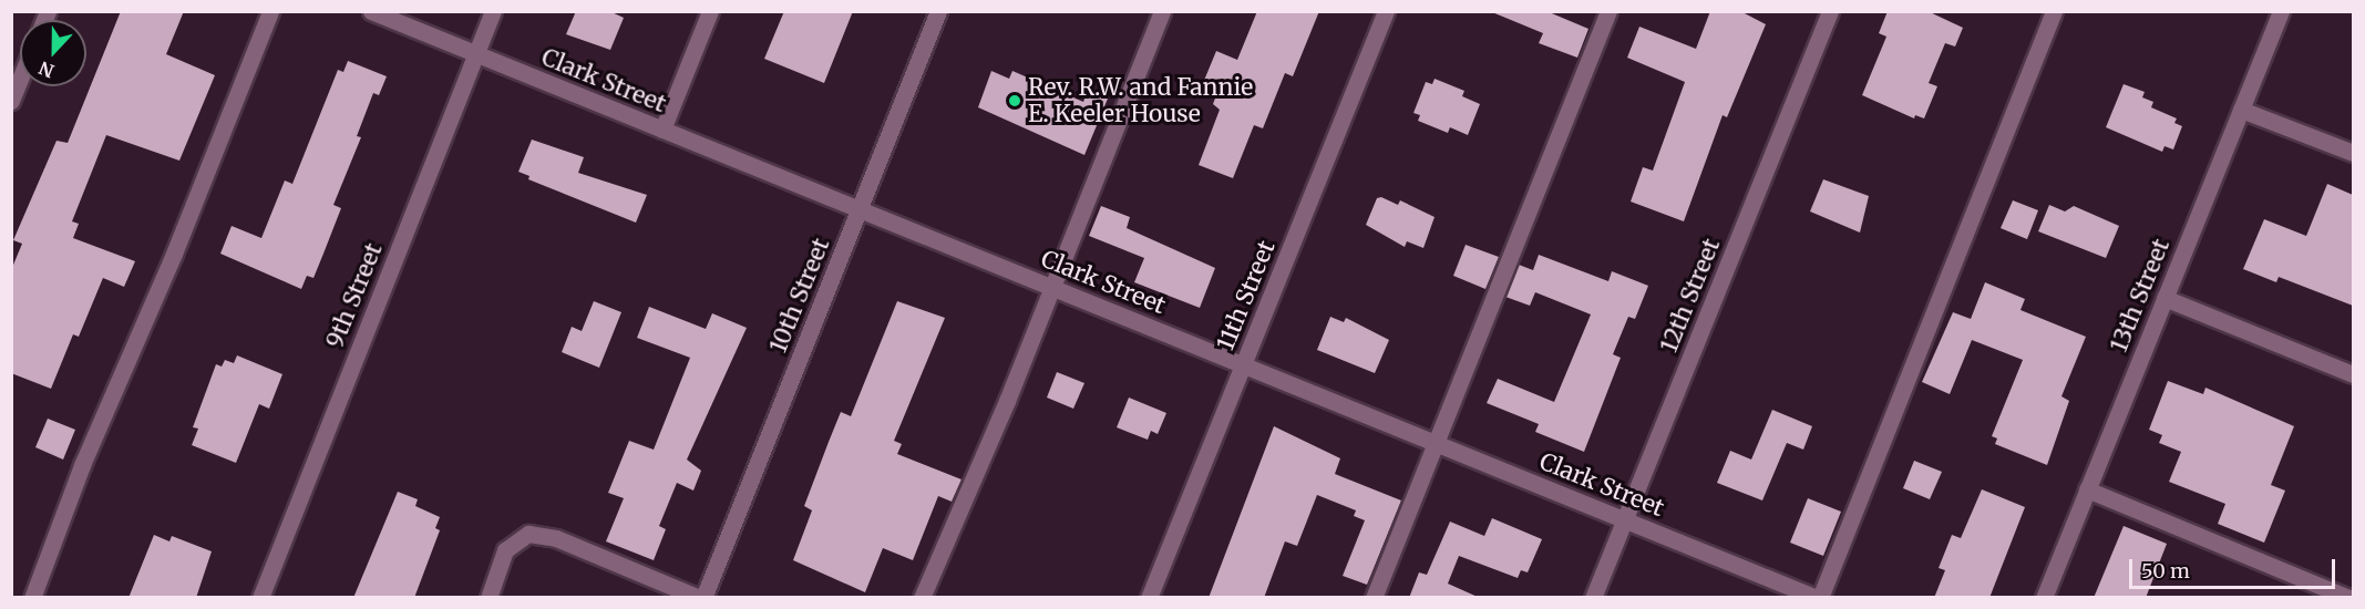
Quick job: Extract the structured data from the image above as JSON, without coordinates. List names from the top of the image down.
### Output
{
  "streets": {
    "street": [
      "Clark Street",
      "9th Street",
      "10th Street",
      "11th Street",
      "12th Street",
      "13th Street"
    ]
  },
  "crossings": [
    ["Clark Street", "9th Street"],
    ["Clark Street", "10th Street"],
    ["Clark Street", "11th Street"],
    ["Clark Street", "12th Street"]
  ],
  "places": ["Rev. R.W. and Fannie E. Keeler House"],
  "scale_bar": "50 m",
  "north": "bottom"
}
